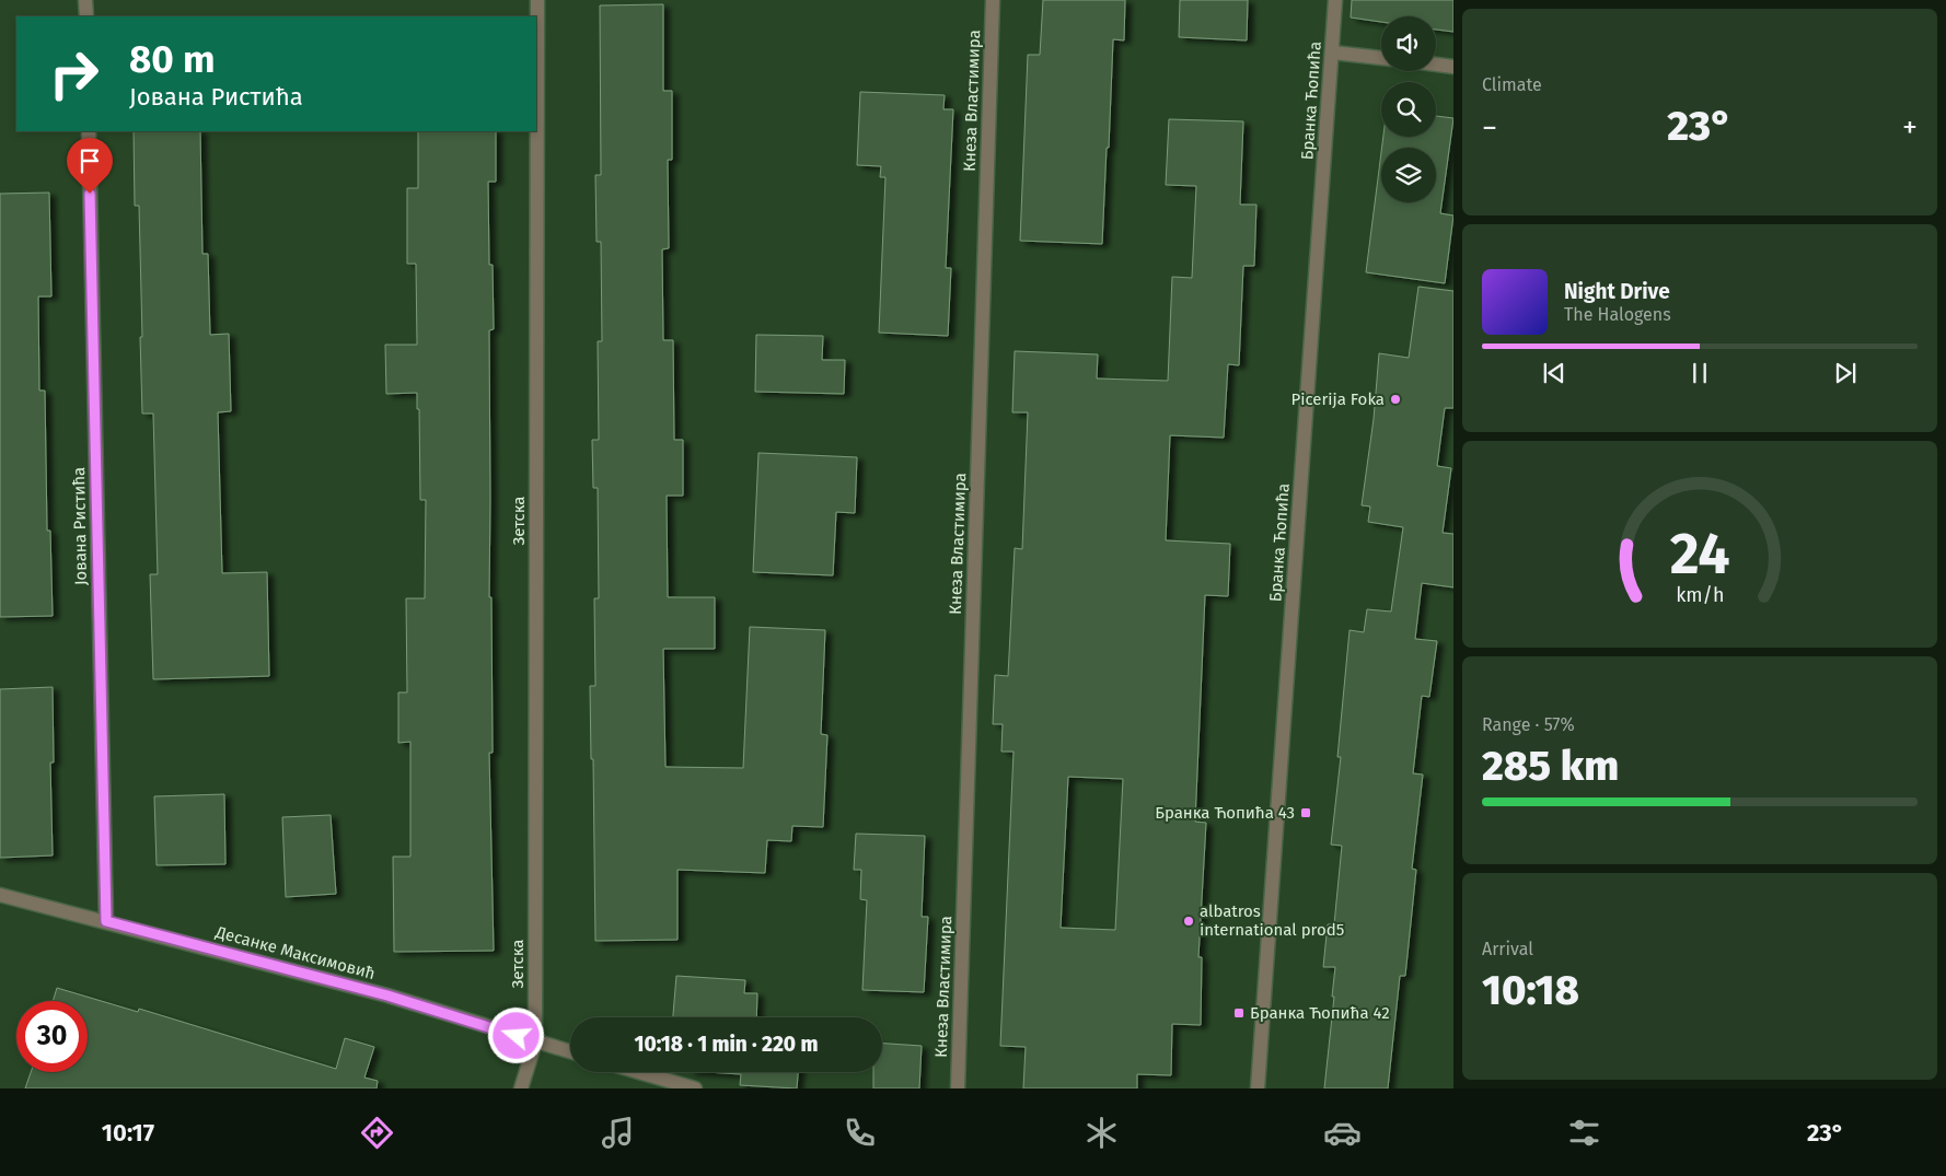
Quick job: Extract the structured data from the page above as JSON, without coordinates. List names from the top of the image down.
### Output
{
  "streets": {
    "street": [
      "Кнеза Властимира",
      "Бранка Ћопића",
      "Зетска",
      "Јована Ристића",
      "Десанке Максимовић"
    ]
  },
  "crossings": [
    ["Зетска", "Десанке Максимовић"],
    ["Јована Ристића", "Десанке Максимовић"]
  ],
  "places": {
    "other": ["Picerija Foka", "albatros international prod5"],
    "transit": ["Бранка Ћопића 43", "Бранка Ћопића 42"]
  },
  "page": {
    "tile": [
      "Climate",
      ["Range · 57%", "285 km"],
      ["Arrival", "10:18"]
    ],
    "turn": ["80 m", "Јована Ристића"],
    "heat": ["−", "23°", "+"],
    "song": ["Night Drive", "The Halogens"],
    "limit": "30",
    "trip": "10:18 · 1 min · 220 m",
    "tabs": ["10:17", "23°"],
    "gauge": ["24", "km/h"]
  }
}
